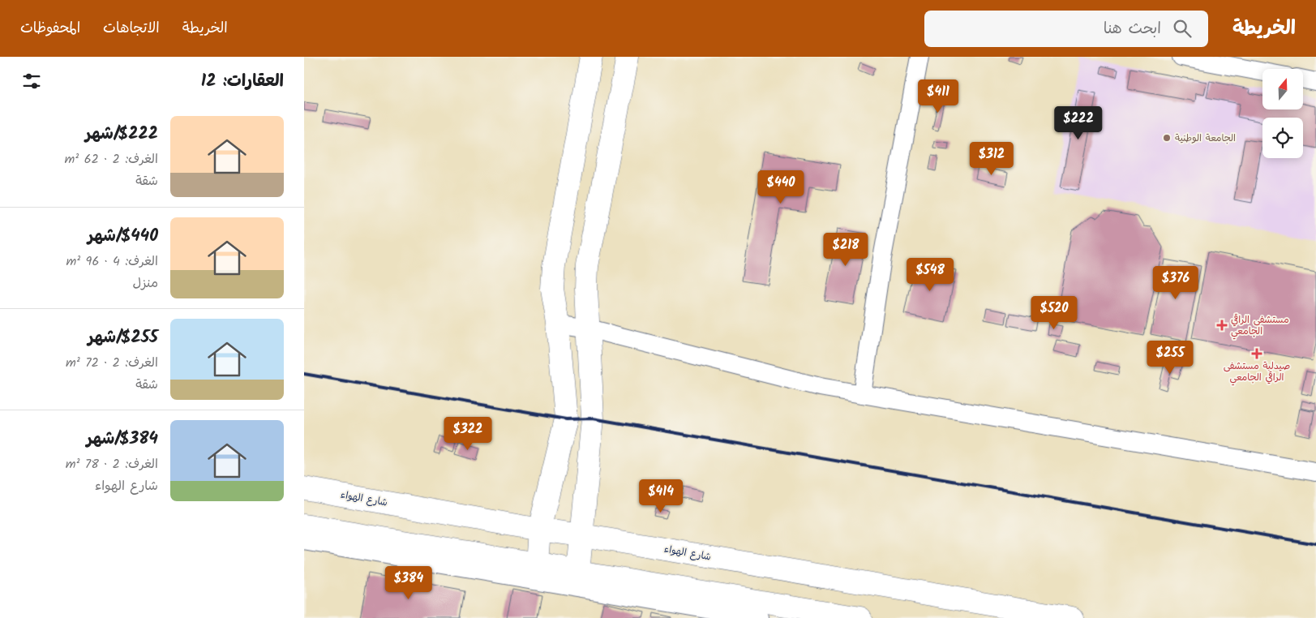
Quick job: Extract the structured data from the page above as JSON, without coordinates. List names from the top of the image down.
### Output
{
  "streets": {
    "main road": ["شارع الهواء"]
  },
  "places": {
    "other": ["الجامعة الوطنية"],
    "health": ["مستشفى الراقي الجامعي", "صيدلية مستشفى الراقي الجامعي"]
  },
  "north": "top",
  "page": {
    "header": "الخريطة",
    "search": "ابحث هنا",
    "nav": ["الخريطة", "الاتجاهات", "المحفوظات"],
    "heading": "العقارات: 12",
    "price": [
      "$411",
      "$222",
      "$312",
      "$440",
      "$218",
      "$548",
      "$376",
      "$520",
      "$255",
      "$322",
      "$414",
      "$384"
    ],
    "list": [
      {
        "name": "$222/شهر",
        "note": "الغرف: 2 · 62 m² · شقة"
      },
      {
        "name": "$440/شهر",
        "note": "الغرف: 4 · 96 m² · منزل"
      },
      {
        "name": "$255/شهر",
        "note": "الغرف: 2 · 72 m² · شقة"
      },
      {
        "name": "$384/شهر",
        "note": "الغرف: 2 · 78 m² · شارع الهواء"
      }
    ]
  }
}
